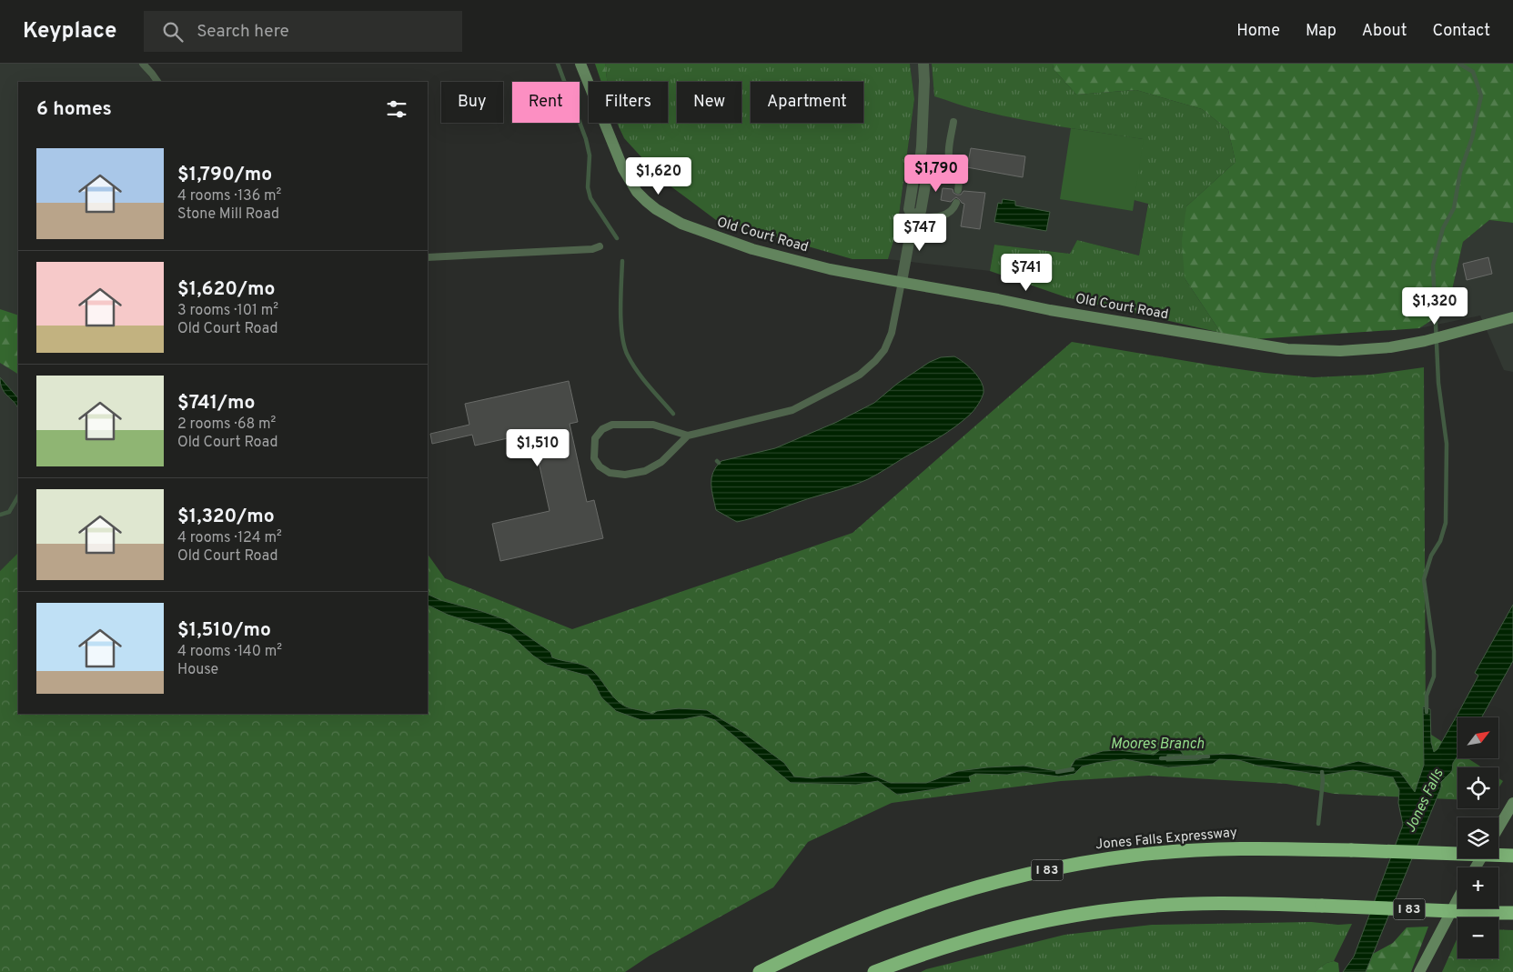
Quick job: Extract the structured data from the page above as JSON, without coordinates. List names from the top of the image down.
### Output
{
  "streets": {
    "highway": ["Jones Falls Expressway", "I 83"],
    "main road": ["Old Court Road"]
  },
  "water": ["Moores Branch", "Jones Falls"],
  "north": "top right",
  "page": {
    "header": "Keyplace",
    "search": "Search here",
    "nav": [
      "Home",
      "Map",
      "About",
      "Contact"
    ],
    "chip": [
      "Buy",
      "Rent",
      "Filters",
      "New",
      "Apartment"
    ],
    "heading": "6 homes",
    "list": [
      {
        "name": "$1,790/mo",
        "note": "4 rooms · 136 m² · Stone Mill Road"
      },
      {
        "name": "$1,620/mo",
        "note": "3 rooms · 101 m² · Old Court Road"
      },
      {
        "name": "$741/mo",
        "note": "2 rooms · 68 m² · Old Court Road"
      },
      {
        "name": "$1,320/mo",
        "note": "4 rooms · 124 m² · Old Court Road"
      },
      {
        "name": "$1,510/mo",
        "note": "4 rooms · 140 m² · House"
      }
    ],
    "price": [
      "$1,790",
      "$1,620",
      "$747",
      "$741",
      "$1,320",
      "$1,510"
    ],
    "map_buttons": ["+", "−"]
  }
}
